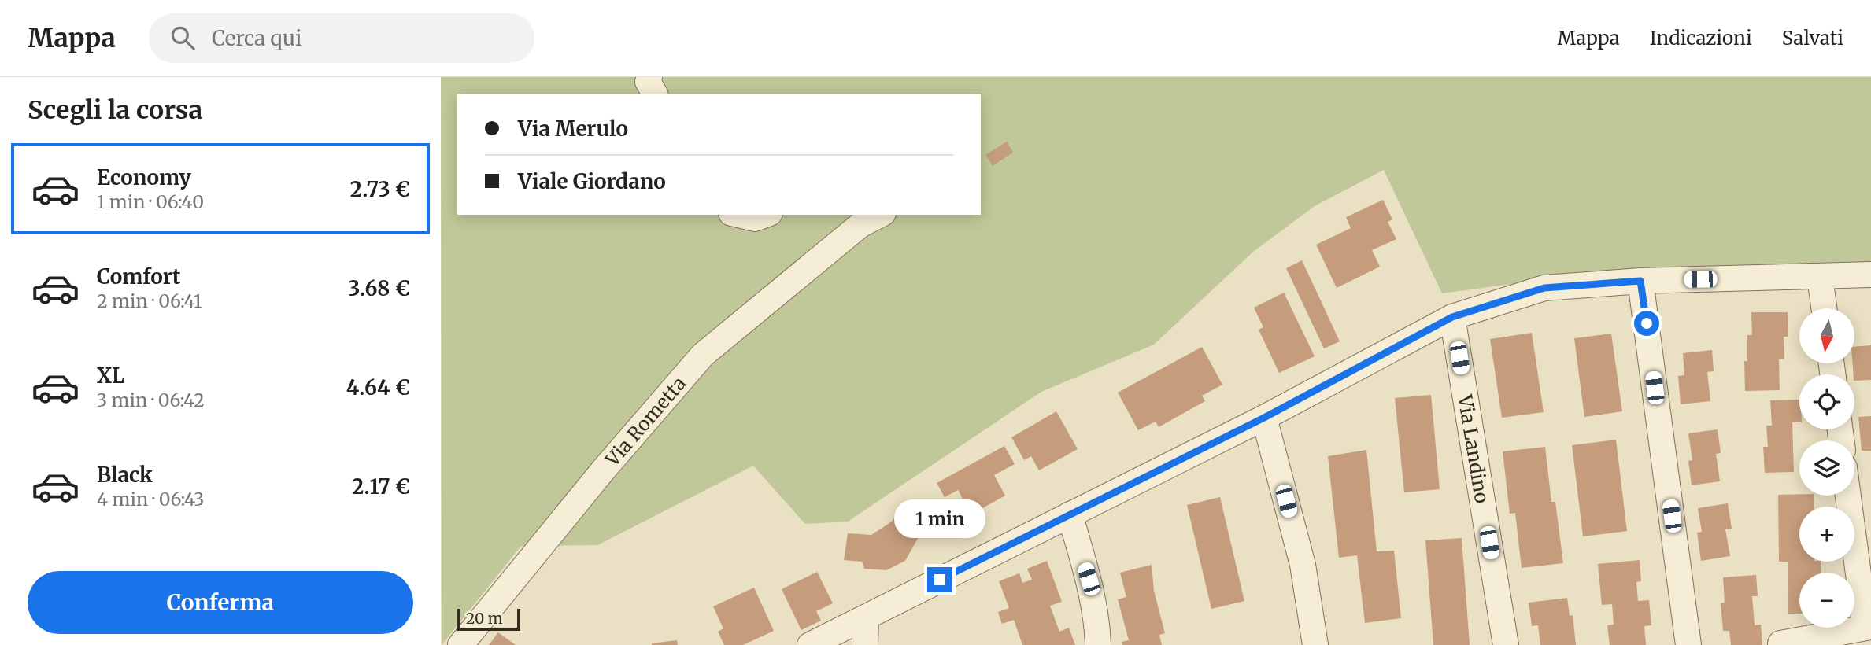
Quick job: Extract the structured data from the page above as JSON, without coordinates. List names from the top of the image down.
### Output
{
  "streets": {
    "street": ["Via Rometta", "Via Landino"]
  },
  "scale_bar": "20 m",
  "north": "bottom",
  "page": {
    "header": "Mappa",
    "search": "Cerca qui",
    "nav": ["Mappa", "Indicazioni", "Salvati"],
    "heading": "Scegli la corsa",
    "banner": ["Via Merulo", "Viale Giordano"],
    "list": [
      {
        "name": "Economy",
        "note": "1 min · 06:40",
        "value": "2.73 €"
      },
      {
        "name": "Comfort",
        "note": "2 min · 06:41",
        "value": "3.68 €"
      },
      {
        "name": "XL",
        "note": "3 min · 06:42",
        "value": "4.64 €"
      },
      {
        "name": "Black",
        "note": "4 min · 06:43",
        "value": "2.17 €"
      }
    ],
    "map_buttons": ["+", "−"],
    "bubble": "1 min",
    "buttons": "Conferma",
    "scale": "20 m"
  }
}
